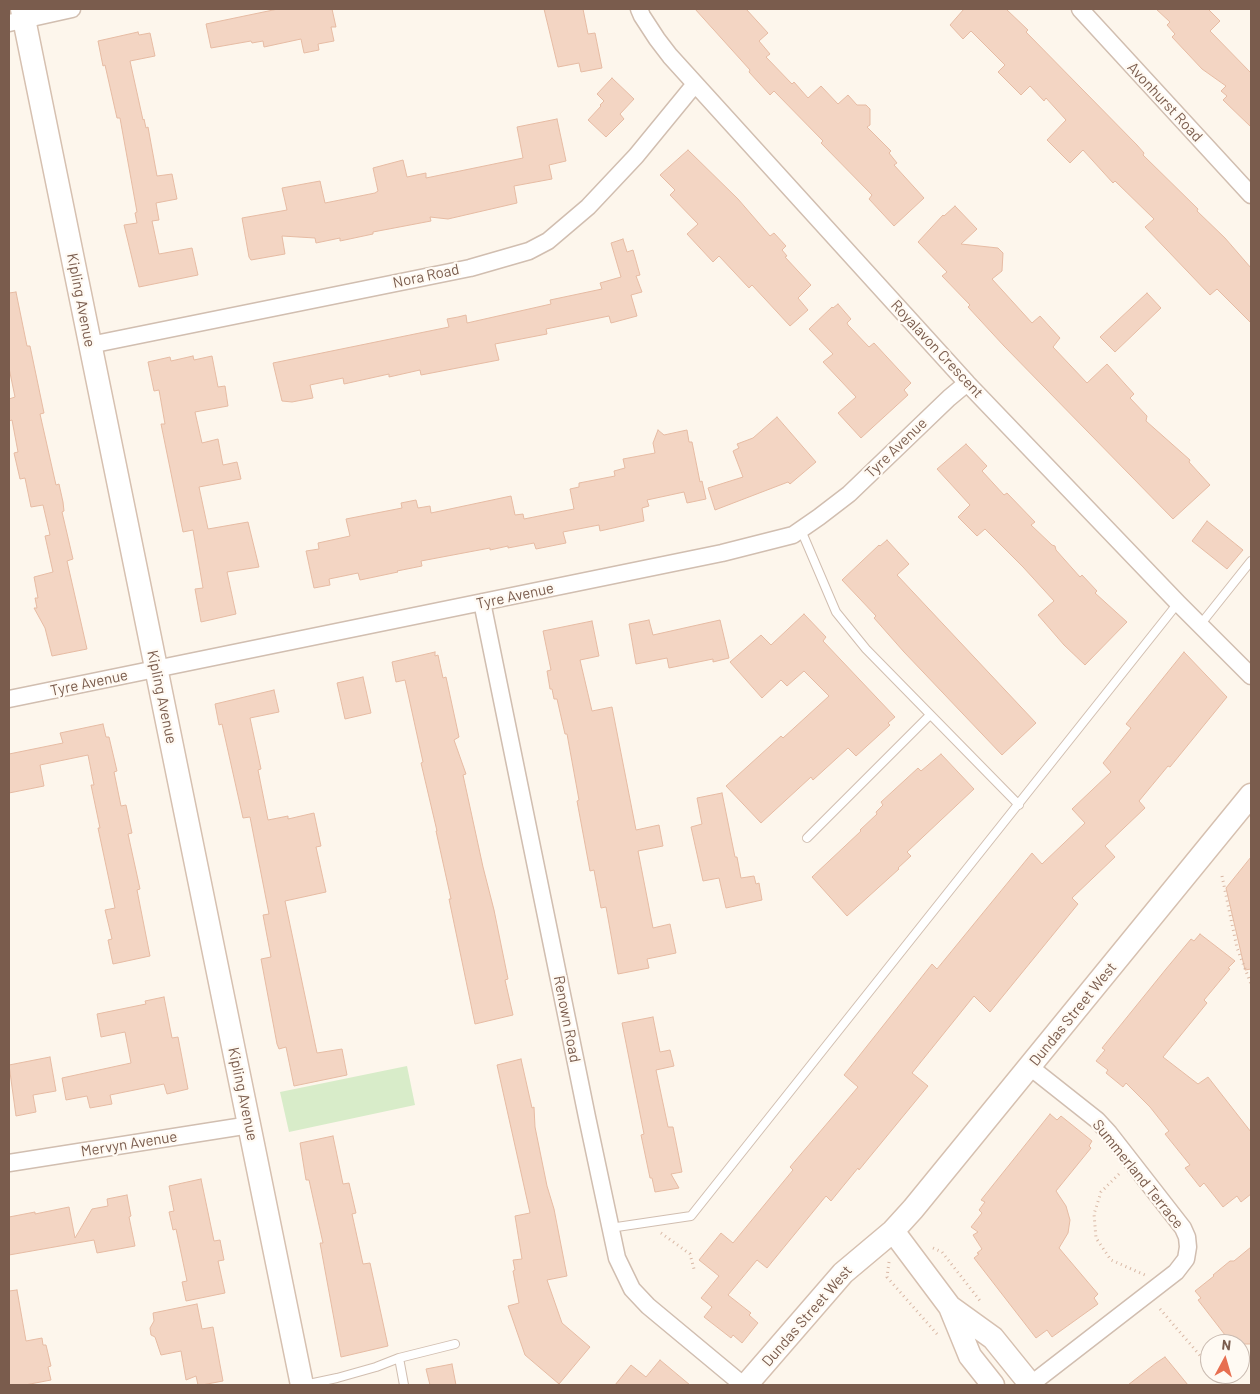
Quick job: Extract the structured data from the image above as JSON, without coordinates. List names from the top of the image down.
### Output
{
  "streets": {
    "main road": ["Kipling Avenue", "Dundas Street West"],
    "street": [
      "Avonhurst Road",
      "Nora Road",
      "Royalavon Crescent",
      "Tyre Avenue",
      "Renown Road",
      "Mervyn Avenue",
      "Summerland Terrace"
    ]
  },
  "crossings": [
    ["Nora Road", "Kipling Avenue"],
    ["Nora Road", "Royalavon Crescent"],
    ["Kipling Avenue", "Tyre Avenue"],
    ["Kipling Avenue", "Mervyn Avenue"],
    ["Royalavon Crescent", "Tyre Avenue"],
    ["Tyre Avenue", "Renown Road"],
    ["Dundas Street West", "Renown Road"],
    ["Dundas Street West", "Summerland Terrace"]
  ],
  "north": "top"
}
